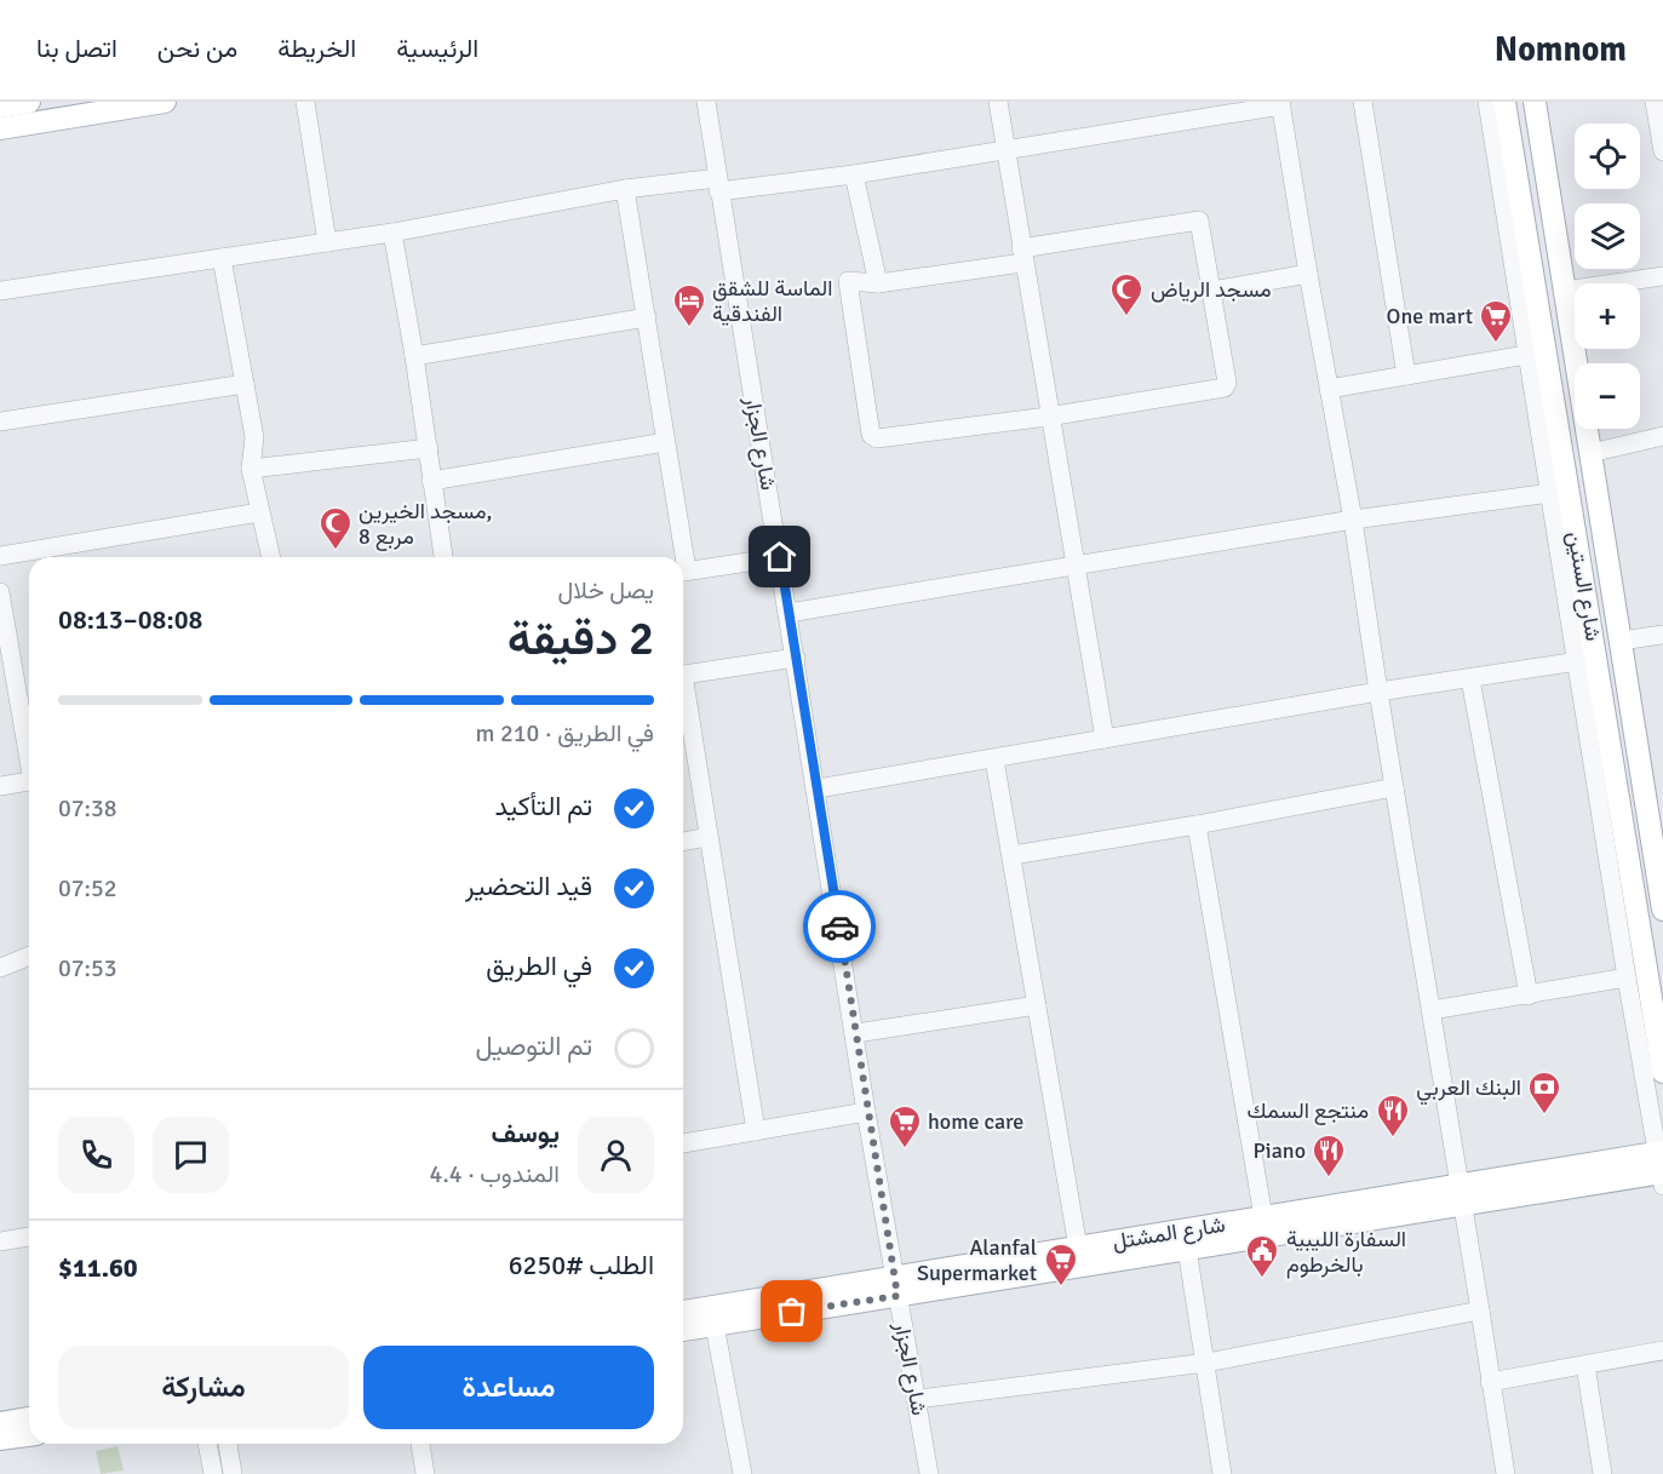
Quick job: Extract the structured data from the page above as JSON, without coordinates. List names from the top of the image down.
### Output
{
  "streets": {
    "main road": ["شارع الستين", "شارع المشتل"],
    "street": ["شارع الجزار"]
  },
  "crossings": [
    ["شارع الجزار", "شارع المشتل"]
  ],
  "places": {
    "mosque": ["مسجد الرياض", "مسجد الخيرين, مربع 8"],
    "hotel": ["الماسة للشقق الفندقية"],
    "supermarket": ["One mart", "home care", "Alanfal Supermarket"],
    "bank": ["البنك العربي"],
    "restaurant": ["منتجع السمك", "Piano"],
    "public building": ["السفارة الليبية بالخرطوم"]
  },
  "page": {
    "header": "Nomnom",
    "nav": [
      "الرئيسية",
      "الخريطة",
      "من نحن",
      "اتصل بنا"
    ],
    "map_buttons": ["+", "−"],
    "heading": ["2 دقيقة", "يصل خلال", "08:08–08:13"],
    "panel": [
      "يوسف",
      "المندوب · 4.4",
      "الطلب #6250",
      "$11.60"
    ],
    "bar": "في الطريق · 210 m",
    "list": [
      ["تم التأكيد", "07:38"],
      ["قيد التحضير", "07:52"],
      ["في الطريق", "07:53"],
      "تم التوصيل"
    ],
    "buttons": ["مساعدة", "مشاركة"]
  }
}
